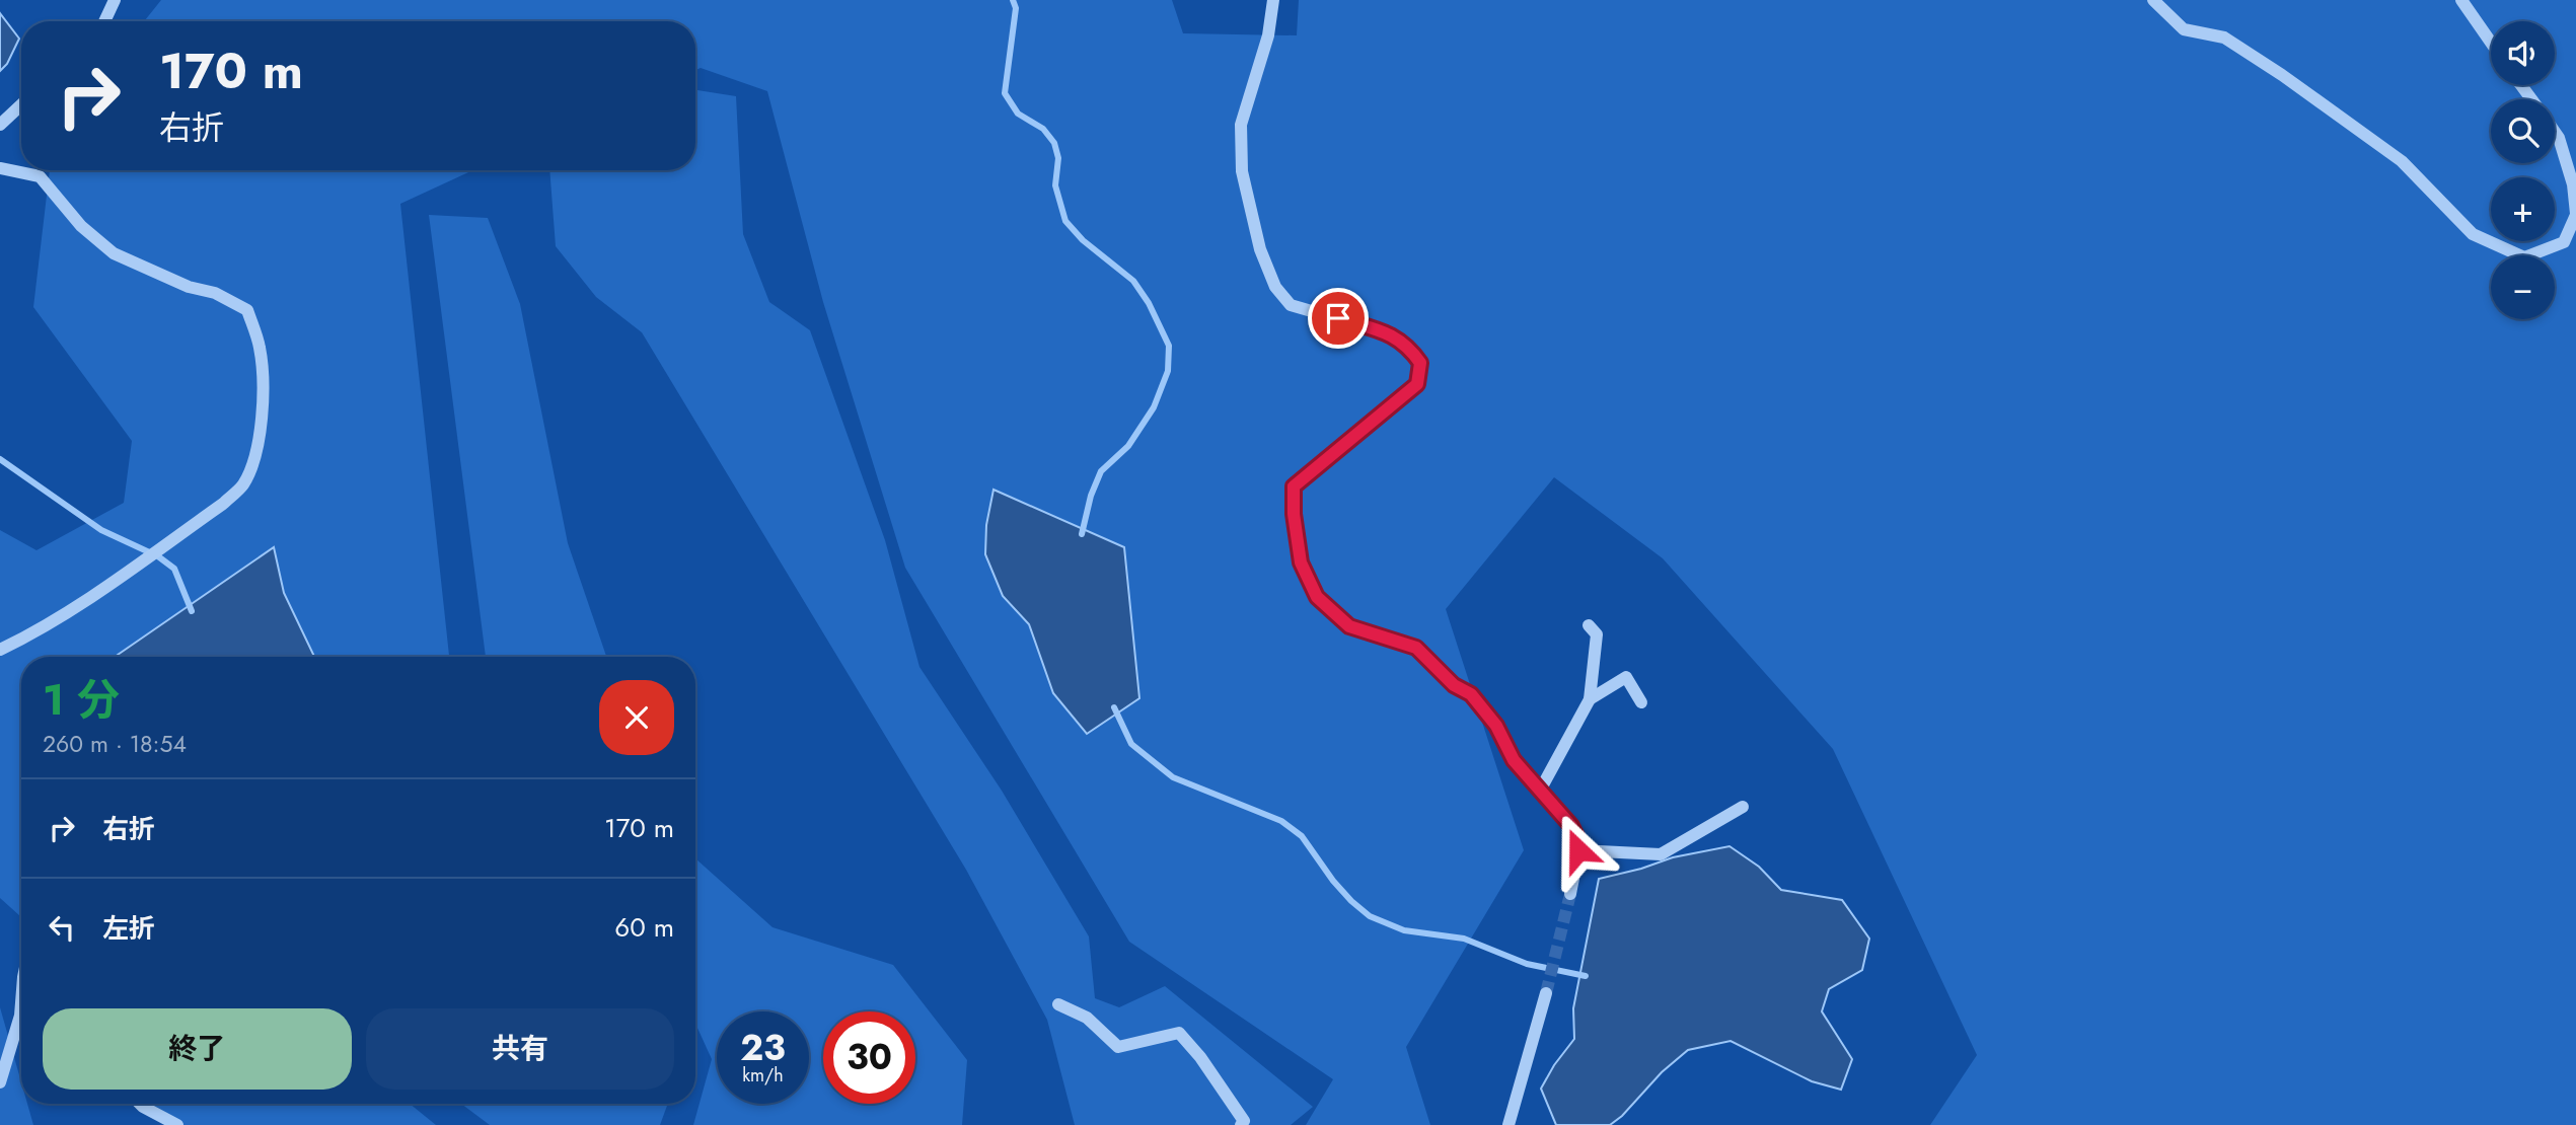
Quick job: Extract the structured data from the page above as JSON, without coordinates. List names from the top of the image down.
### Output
{
  "page": {
    "map_buttons": ["+", "−"],
    "turn": ["170 m", "右折"],
    "heading": ["1 分", "260 m · 18:54"],
    "list": [
      {
        "name": "右折",
        "value": "170 m"
      },
      {
        "name": "左折",
        "value": "60 m"
      }
    ],
    "buttons": ["終了", "共有"],
    "speed": "23 km/h",
    "limit": "30"
  }
}
